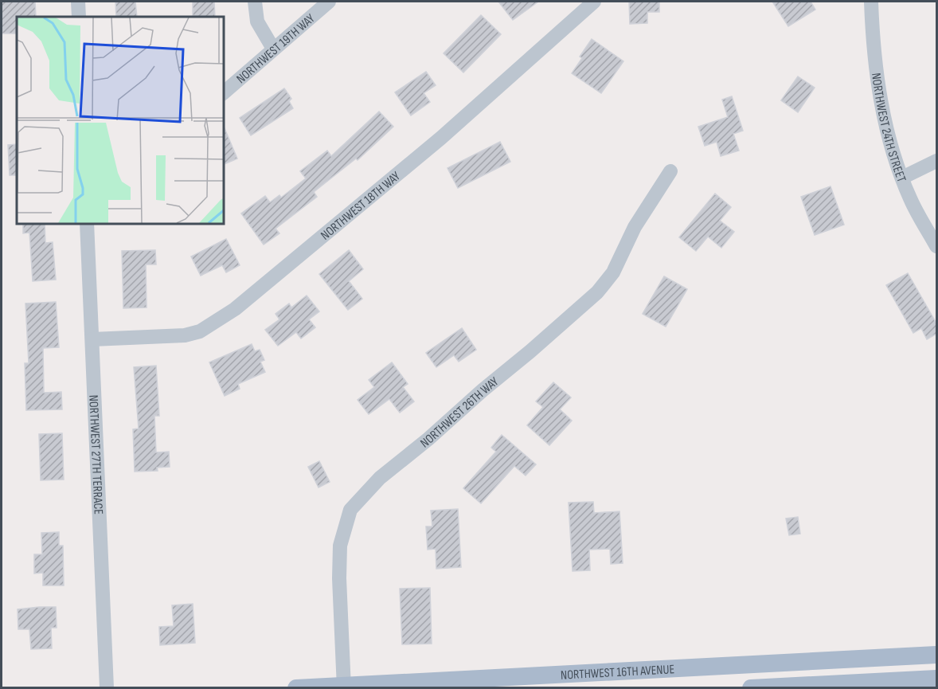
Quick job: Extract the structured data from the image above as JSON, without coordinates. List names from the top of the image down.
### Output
{
  "streets": {
    "main road": ["NORTHWEST 16TH AVENUE"],
    "street": [
      "NORTHWEST 19TH WAY",
      "NORTHWEST 24TH STREET",
      "NORTHWEST 18TH WAY",
      "NORTHWEST 26TH WAY",
      "NORTHWEST 27TH TERRACE"
    ]
  },
  "crossings": [
    ["NORTHWEST 18TH WAY", "NORTHWEST 27TH TERRACE"],
    ["NORTHWEST 26TH WAY", "NORTHWEST 16TH AVENUE"]
  ]
}
